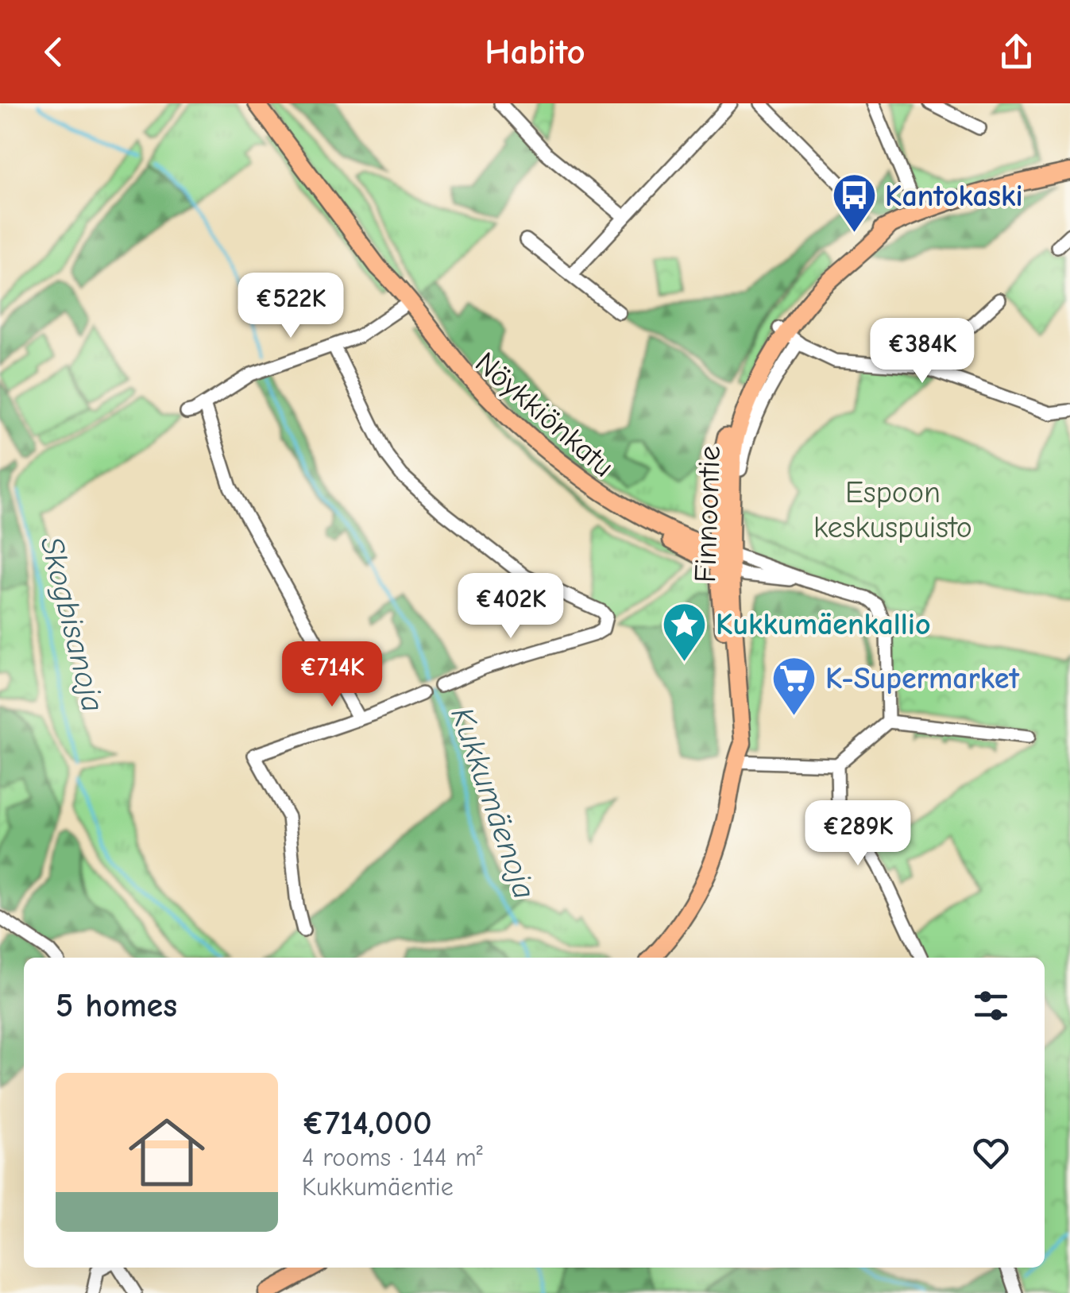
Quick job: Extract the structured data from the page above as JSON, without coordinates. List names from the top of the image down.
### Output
{
  "streets": {
    "main road": ["Nöykkiönkatu", "Finnoontie"]
  },
  "crossings": [
    ["Nöykkiönkatu", "Finnoontie"]
  ],
  "water": ["Skogbisanoja", "Kukkumäenoja"],
  "parks": ["Espoon keskuspuisto"],
  "places": {
    "bus stop": ["Kantokaski"],
    "place": ["Kukkumäenkallio"],
    "supermarket": ["K-Supermarket"]
  },
  "page": {
    "header": "Habito",
    "price": [
      "€522K",
      "€384K",
      "€402K",
      "€714K",
      "€289K"
    ],
    "heading": "5 homes",
    "list": [
      {
        "name": "€714,000",
        "note": "4 rooms · 144 m² · Kukkumäentie"
      }
    ]
  }
}
